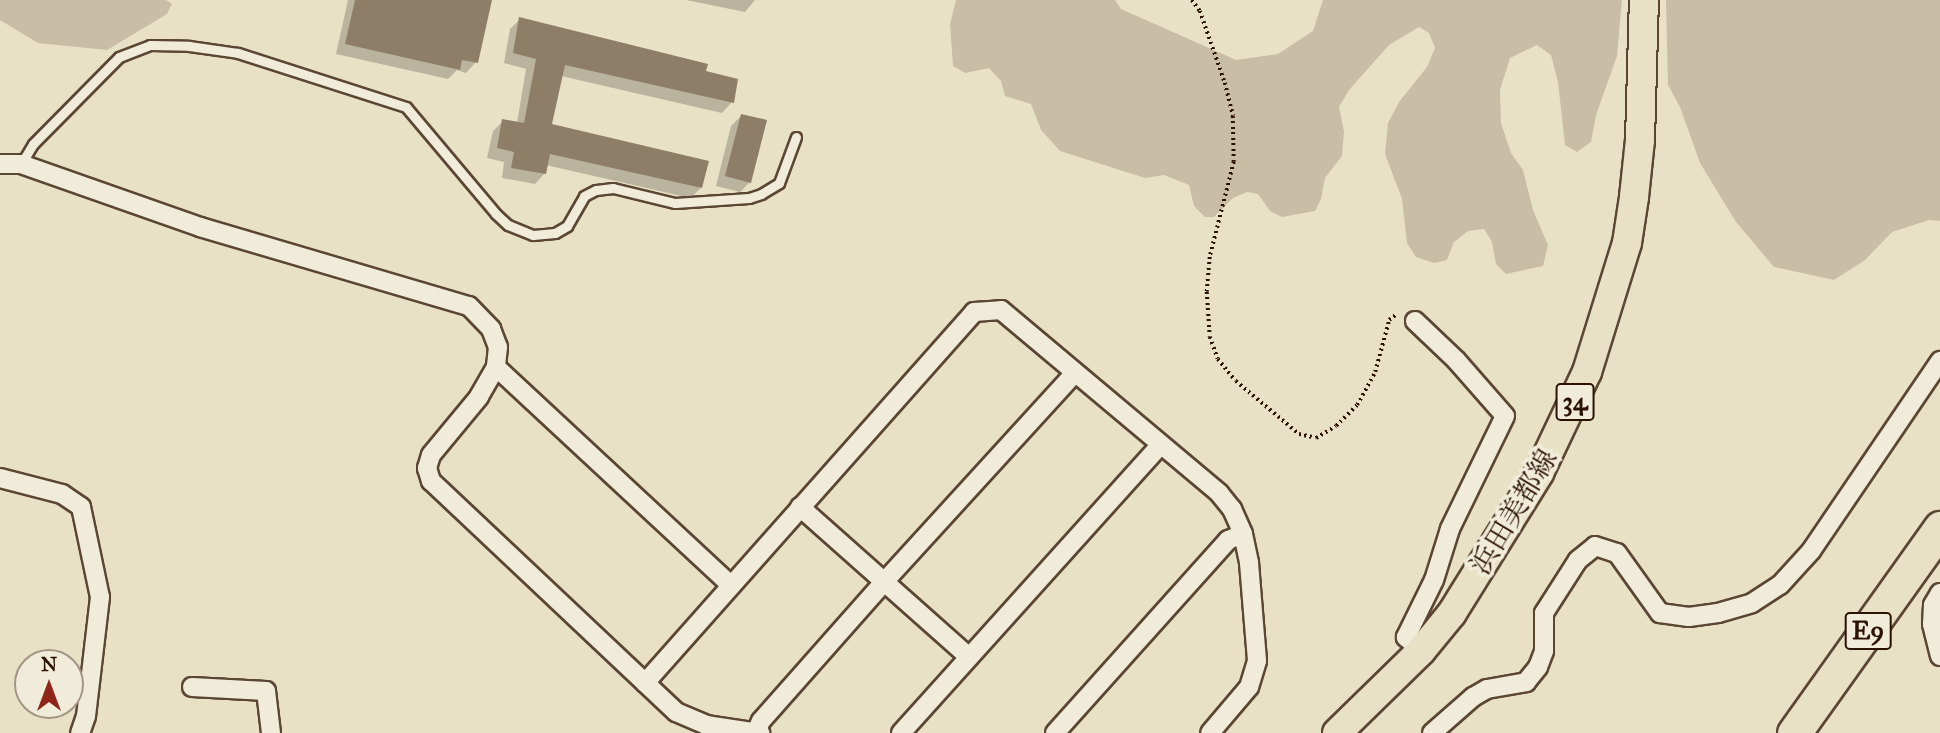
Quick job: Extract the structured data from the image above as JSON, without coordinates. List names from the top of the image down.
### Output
{
  "streets": {
    "highway": ["E9"],
    "main road": ["34", "浜田美都線"]
  },
  "north": "top"
}
